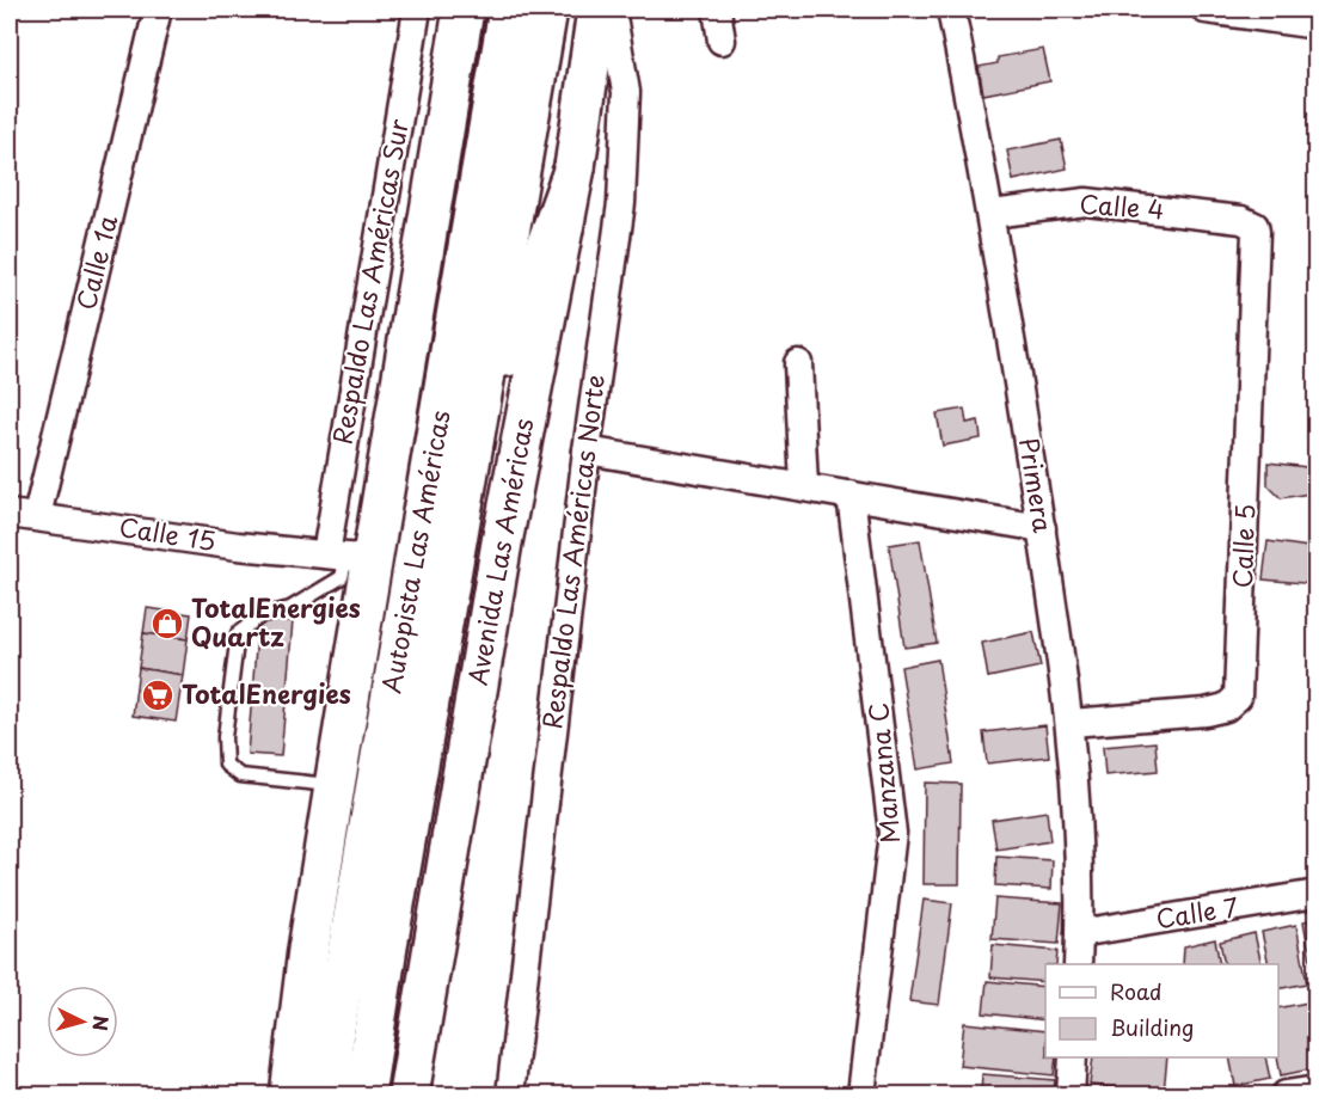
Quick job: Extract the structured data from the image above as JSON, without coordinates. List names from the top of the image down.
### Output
{
  "streets": {
    "main road": ["Autopista Las Américas", "Avenida Las Américas"],
    "street": [
      "Calle 4",
      "Calle 1a",
      "Respaldo Las Américas Sur",
      "Primera",
      "Calle 15",
      "Calle 5",
      "Respaldo Las Américas Norte",
      "Manzana C",
      "Calle 7"
    ]
  },
  "crossings": [
    ["Calle 4", "Primera"],
    ["Calle 4", "Calle 5"],
    ["Calle 1a", "Calle 15"],
    ["Respaldo Las Américas Sur", "Calle 15"],
    ["Primera", "Calle 5"],
    ["Primera", "Calle 7"]
  ],
  "places": {
    "shop": ["TotalEnergies Quartz"],
    "supermarket": ["TotalEnergies"]
  },
  "legend": ["Road", "Building"],
  "north": "right"
}
